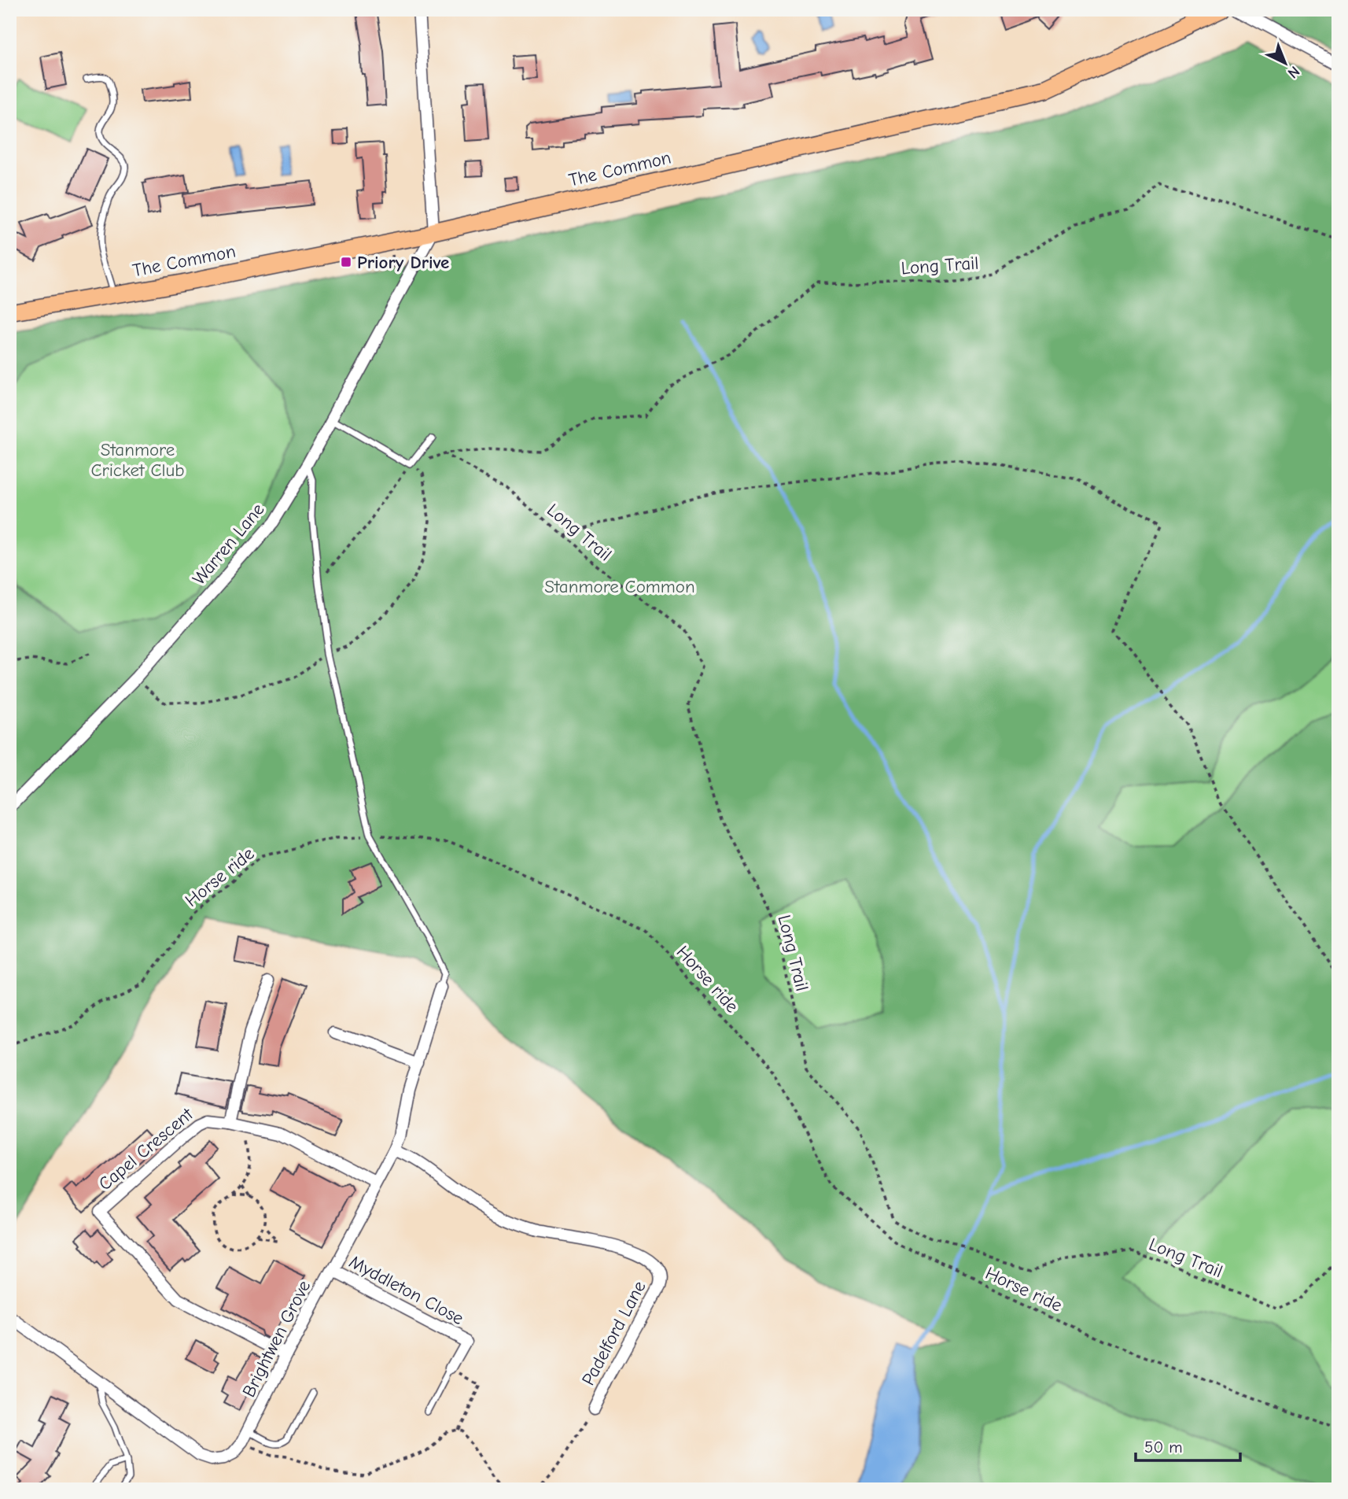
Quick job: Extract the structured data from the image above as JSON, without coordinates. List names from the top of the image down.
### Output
{
  "streets": {
    "main road": ["The Common"],
    "street": [
      "Warren Lane",
      "Capel Crescent",
      "Myddleton Close",
      "Padelford Lane",
      "Brightwen Grove"
    ],
    "path": ["Long Trail", "Horse ride"]
  },
  "crossings": [
    ["The Common", "Warren Lane"],
    ["Capel Crescent", "Brightwen Grove"],
    ["Myddleton Close", "Brightwen Grove"],
    ["Padelford Lane", "Brightwen Grove"]
  ],
  "parks": ["Stanmore Cricket Club", "Stanmore Common"],
  "places": {
    "transit": ["Priory Drive"]
  },
  "scale_bar": "50 m",
  "north": "bottom right"
}
